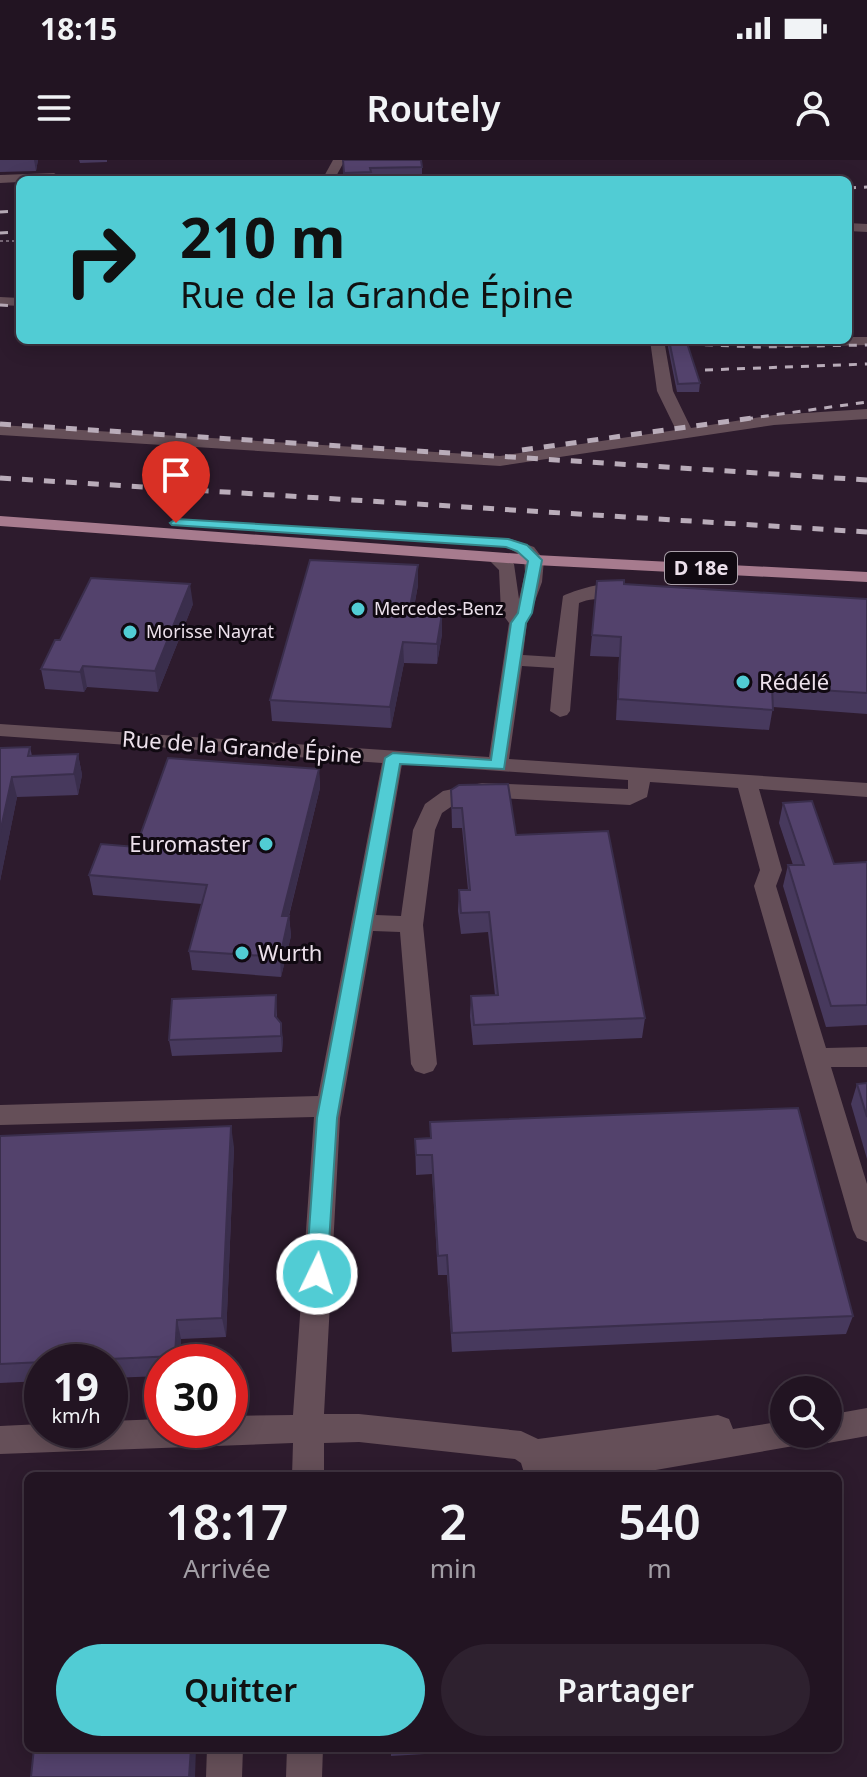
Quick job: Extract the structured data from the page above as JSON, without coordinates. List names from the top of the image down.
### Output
{
  "streets": {
    "main road": ["D 18e"],
    "street": ["Rue de la Grande Épine"]
  },
  "places": [
    "Mercedes-Benz",
    "Morisse Nayrat",
    "Rédélé",
    "Euromaster",
    "Wurth"
  ],
  "page": {
    "status": "18:15",
    "header": "Routely",
    "turn": ["210 m", "Rue de la Grande Épine"],
    "speed": "19 km/h",
    "limit": "30",
    "eta": [
      "18:17",
      "Arrivée",
      "2",
      "min",
      "540",
      "m"
    ],
    "buttons": ["Quitter", "Partager"]
  }
}
